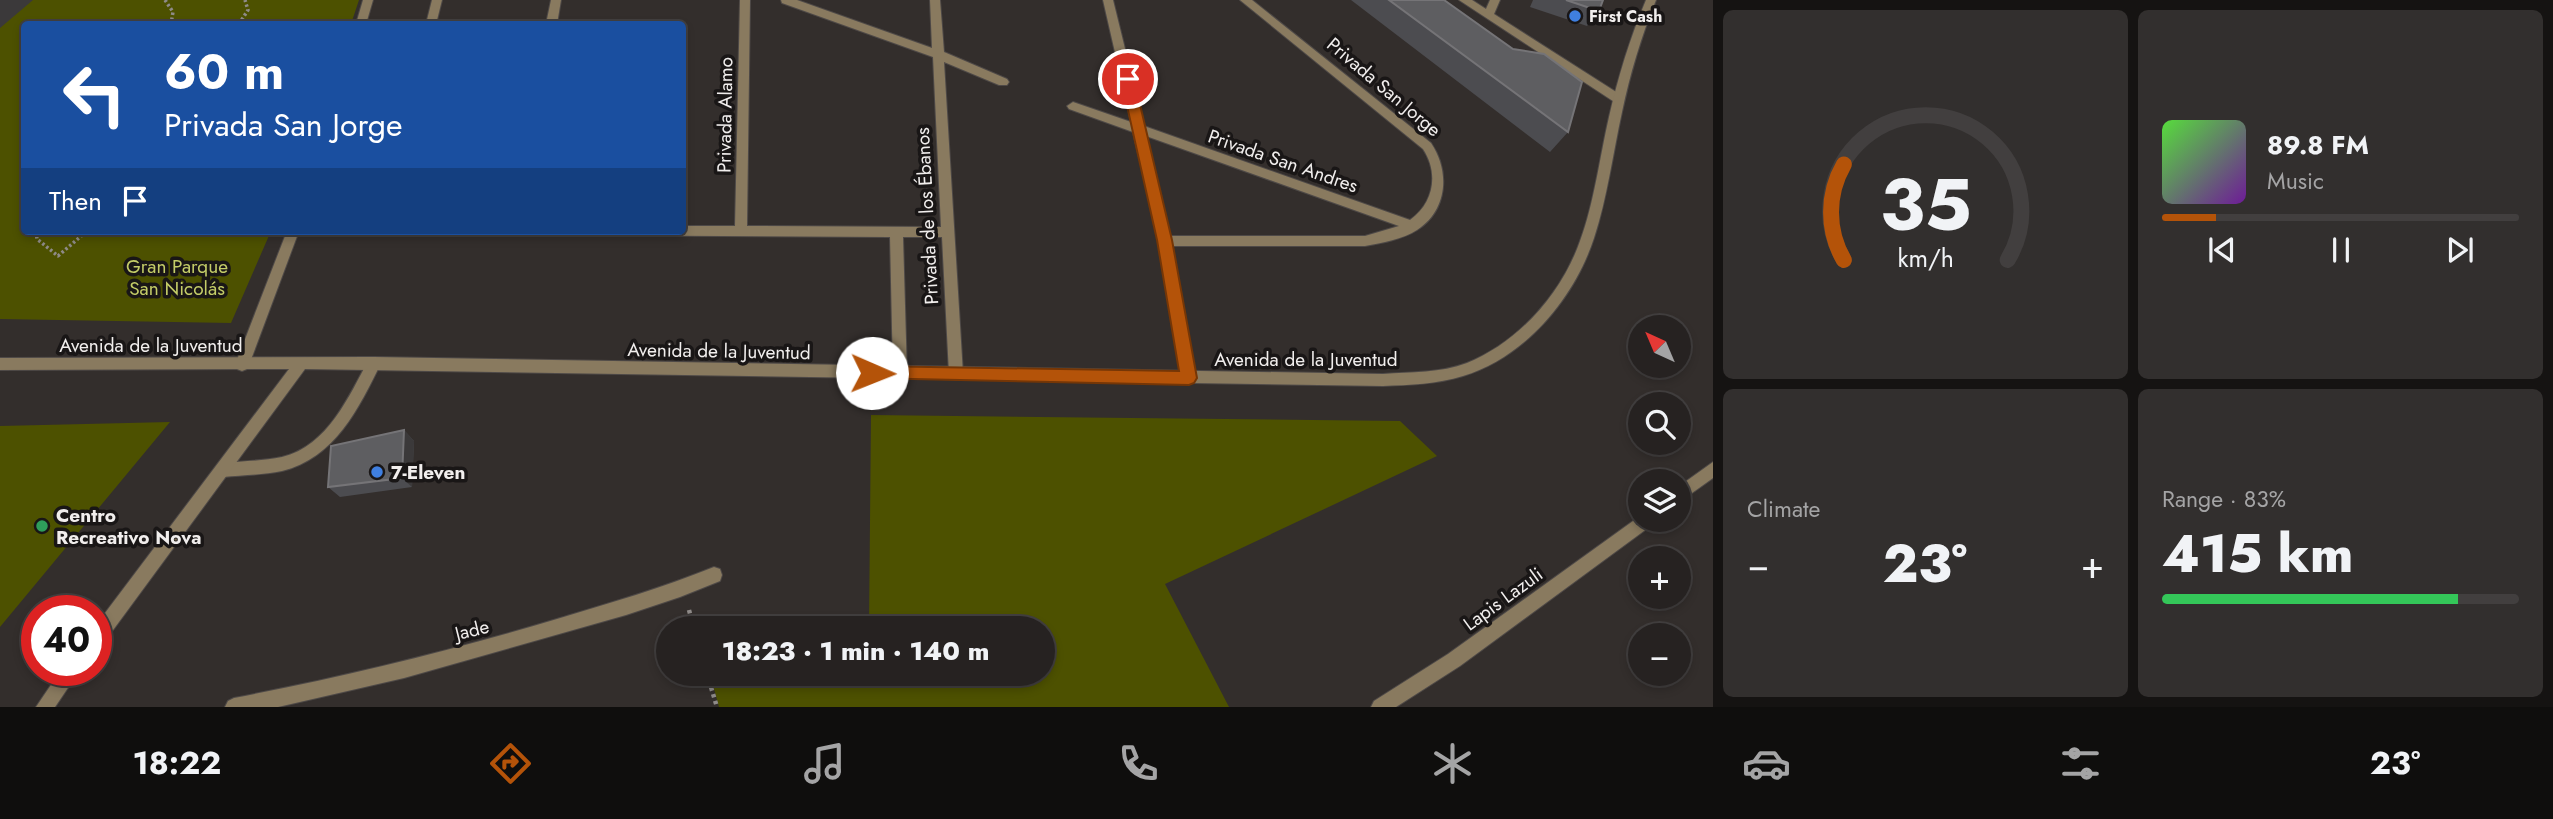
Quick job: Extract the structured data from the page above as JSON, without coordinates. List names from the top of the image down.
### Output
{
  "streets": {
    "street": [
      "Privada San Jorge",
      "Privada Alamo",
      "Privada San Andres",
      "Privada de los Ébanos",
      "Avenida de la Juventud",
      "Lapis Lazuli",
      "Jade"
    ]
  },
  "crossings": [
    ["Privada San Jorge", "Privada San Andres"],
    ["Privada de los Ébanos", "Avenida de la Juventud"]
  ],
  "parks": ["Gran Parque San Nicolás"],
  "places": ["First Cash", "7-Eleven", "Centro Recreativo Nova"],
  "north": "top left",
  "page": {
    "turn": ["60 m", "Privada San Jorge"],
    "song": ["89.8 FM", "Music"],
    "then": "Then",
    "map_buttons": ["+", "−"],
    "tile": [
      "Climate",
      ["Range · 83%", "415 km"]
    ],
    "heat": ["−", "23°", "+"],
    "limit": "40",
    "trip": "18:23 · 1 min · 140 m",
    "tabs": ["18:22", "23°"],
    "gauge": ["35", "km/h"]
  }
}
